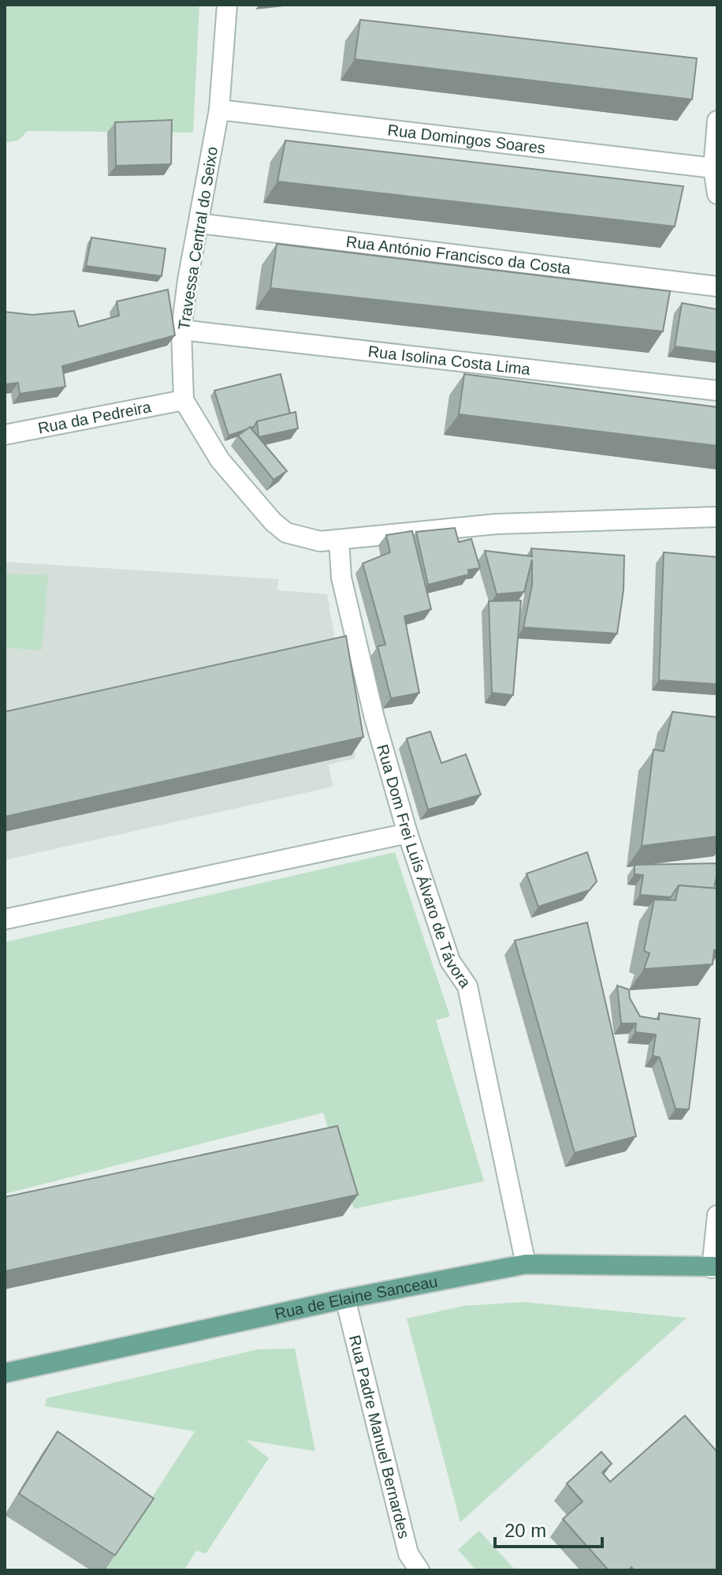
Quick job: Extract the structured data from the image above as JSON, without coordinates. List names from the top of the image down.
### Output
{
  "streets": {
    "main road": ["Rua de Elaine Sanceau"],
    "street": [
      "Rua Domingos Soares",
      "Travessa Central do Seixo",
      "Rua António Francisco da Costa",
      "Rua Isolina Costa Lima",
      "Rua da Pedreira",
      "Rua Dom Frei Luís Álvaro de Távora",
      "Rua Padre Manuel Bernardes"
    ]
  },
  "crossings": [
    ["Rua Domingos Soares", "Travessa Central do Seixo"],
    ["Travessa Central do Seixo", "Rua António Francisco da Costa"],
    ["Travessa Central do Seixo", "Rua Isolina Costa Lima"],
    ["Travessa Central do Seixo", "Rua da Pedreira"],
    ["Travessa Central do Seixo", "Rua Dom Frei Luís Álvaro de Távora"],
    ["Rua Dom Frei Luís Álvaro de Távora", "Rua de Elaine Sanceau"],
    ["Rua de Elaine Sanceau", "Rua Padre Manuel Bernardes"]
  ],
  "scale_bar": "20 m"
}
